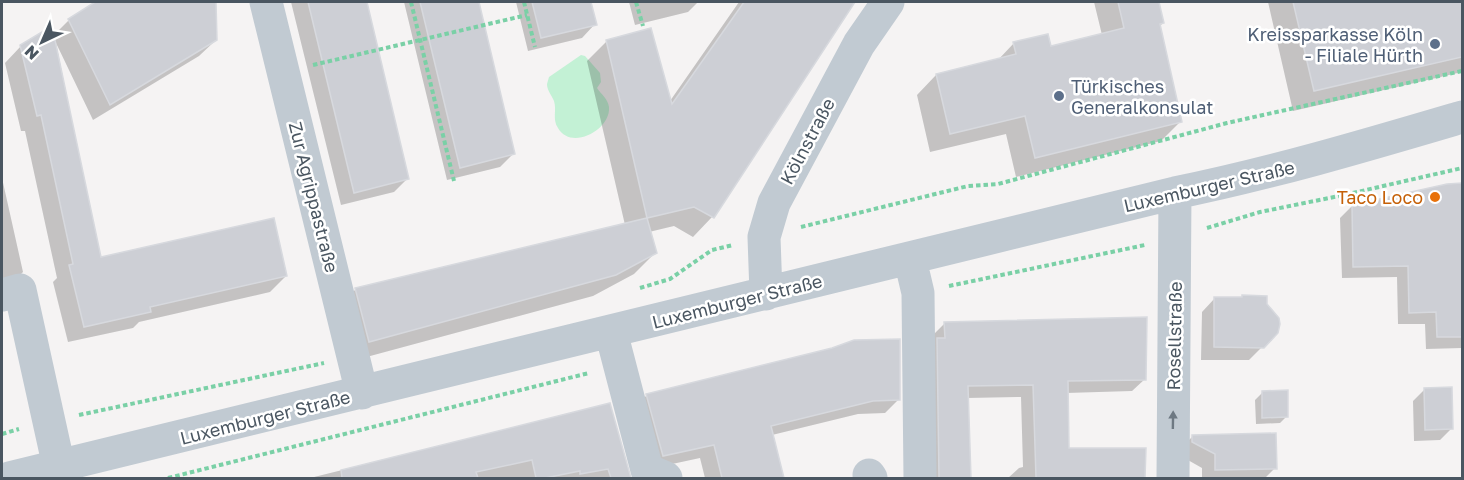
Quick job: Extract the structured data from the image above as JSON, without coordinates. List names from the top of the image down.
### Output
{
  "streets": {
    "street": [
      "Kölnstraße",
      "Luxemburger Straße",
      "Zur Agrippastraße",
      "Rosellstraße"
    ]
  },
  "crossings": [
    ["Kölnstraße", "Luxemburger Straße"],
    ["Luxemburger Straße", "Zur Agrippastraße"],
    ["Luxemburger Straße", "Rosellstraße"]
  ],
  "places": ["Kreissparkasse Köln - Filiale Hürth", "Türkisches Generalkonsulat", "Taco Loco"],
  "north": "bottom left"
}
